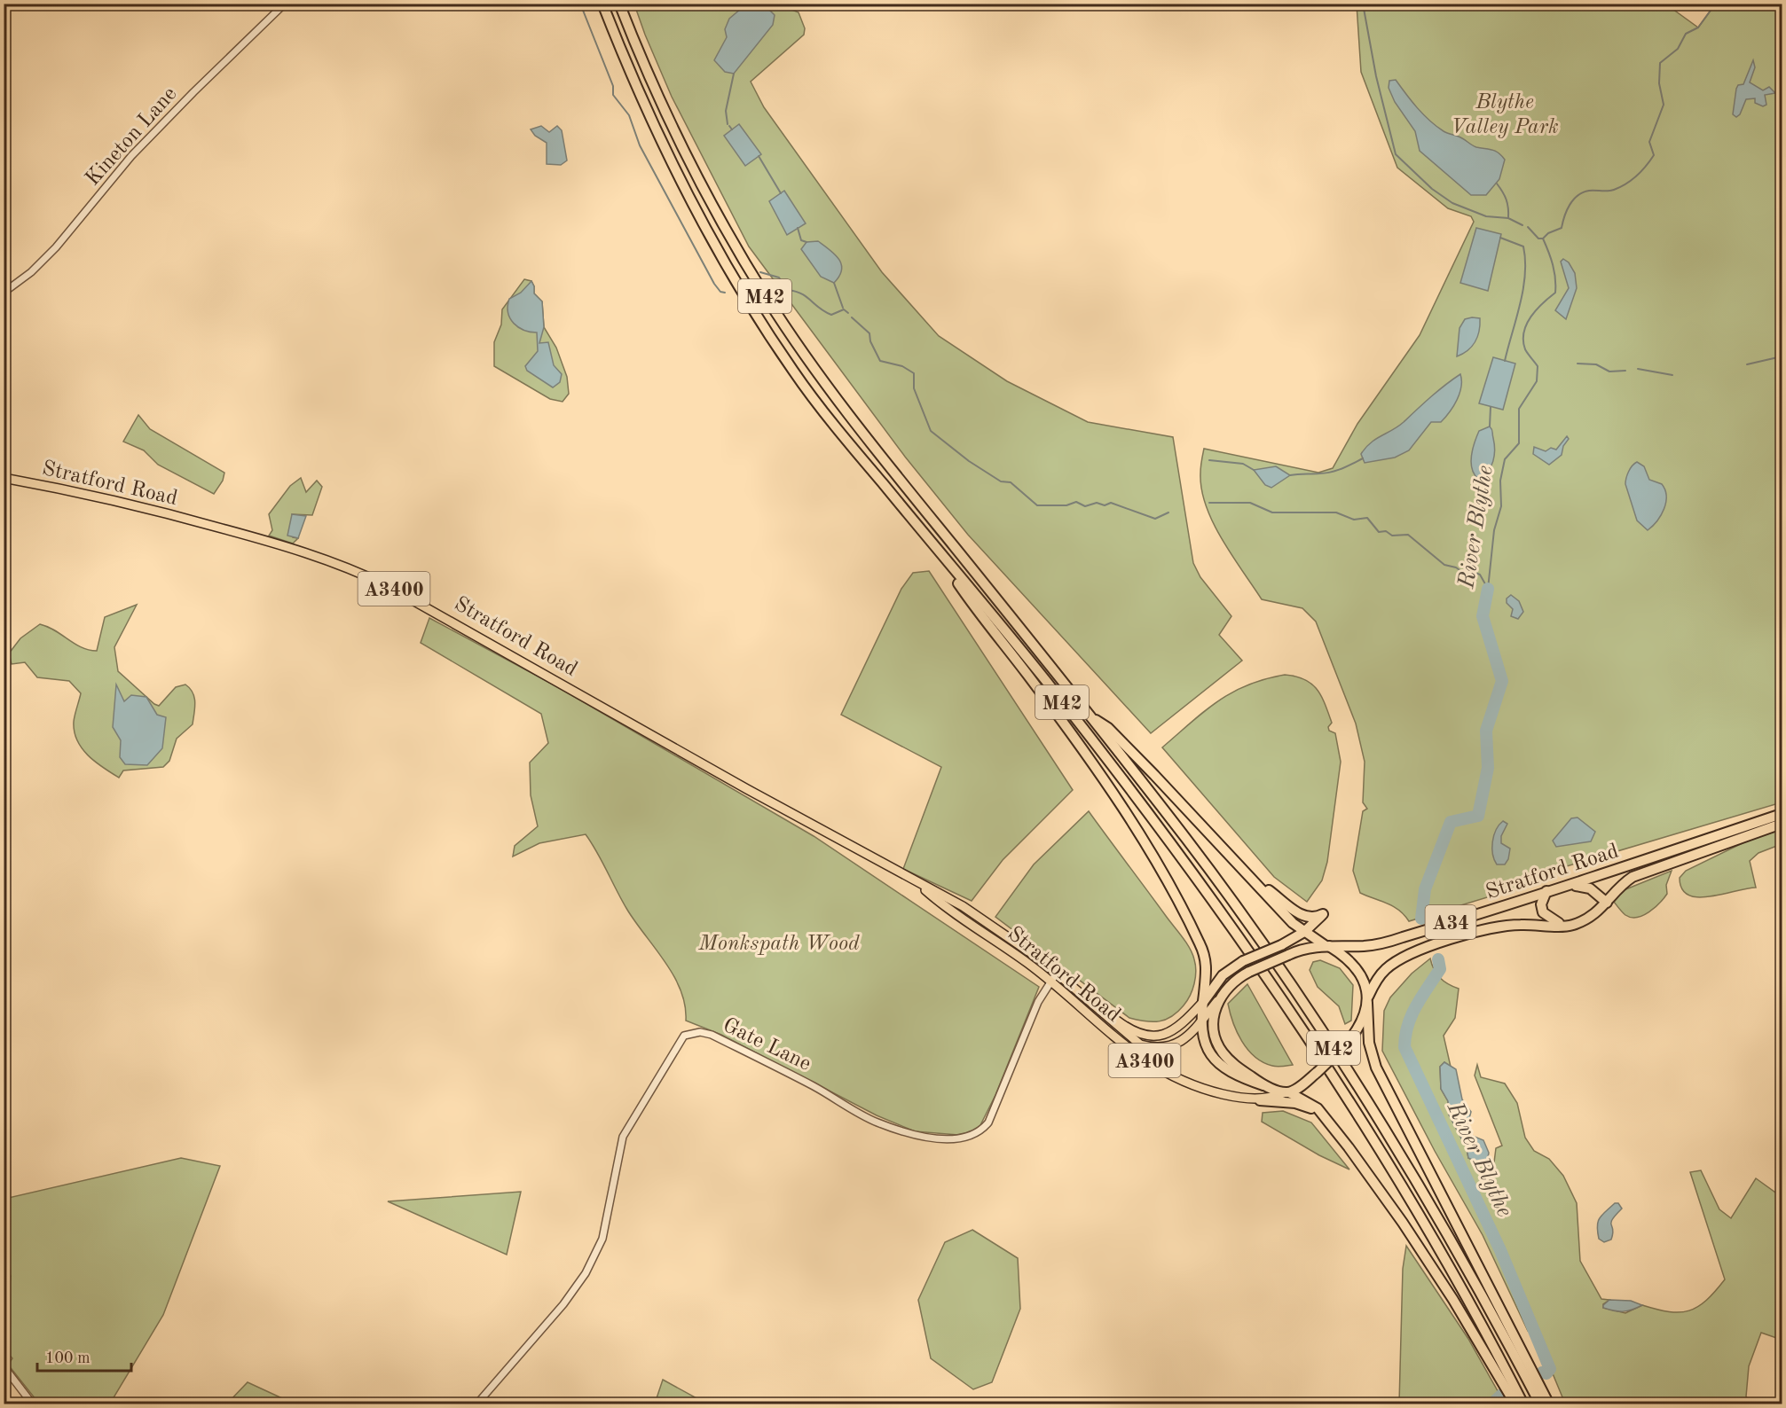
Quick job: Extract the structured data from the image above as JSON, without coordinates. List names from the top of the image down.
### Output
{
  "streets": {
    "highway": ["M42", "Stratford Road", "A34"],
    "main road": ["A3400"],
    "street": ["Kineton Lane", "Gate Lane"]
  },
  "crossings": [
    ["Stratford Road", "A34"],
    ["Stratford Road", "Gate Lane"]
  ],
  "water": ["River Blythe"],
  "parks": ["Blythe Valley Park", "Monkspath Wood"],
  "scale_bar": "100 m"
}
